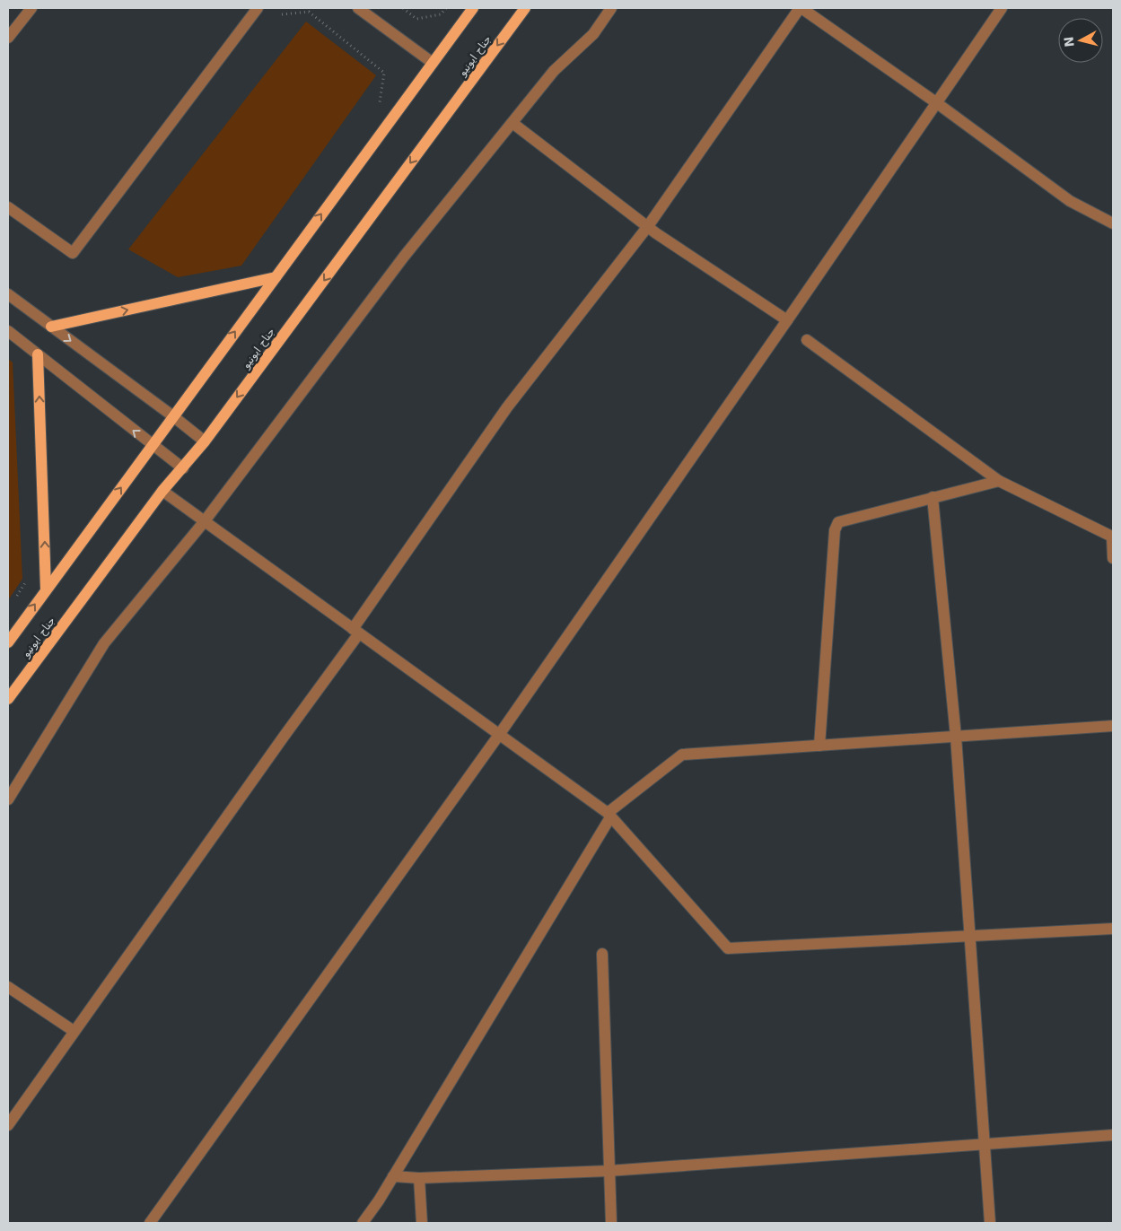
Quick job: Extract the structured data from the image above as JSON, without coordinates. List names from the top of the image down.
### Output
{
  "streets": {
    "main road": ["جناح ایونیو"]
  },
  "north": "left"
}
